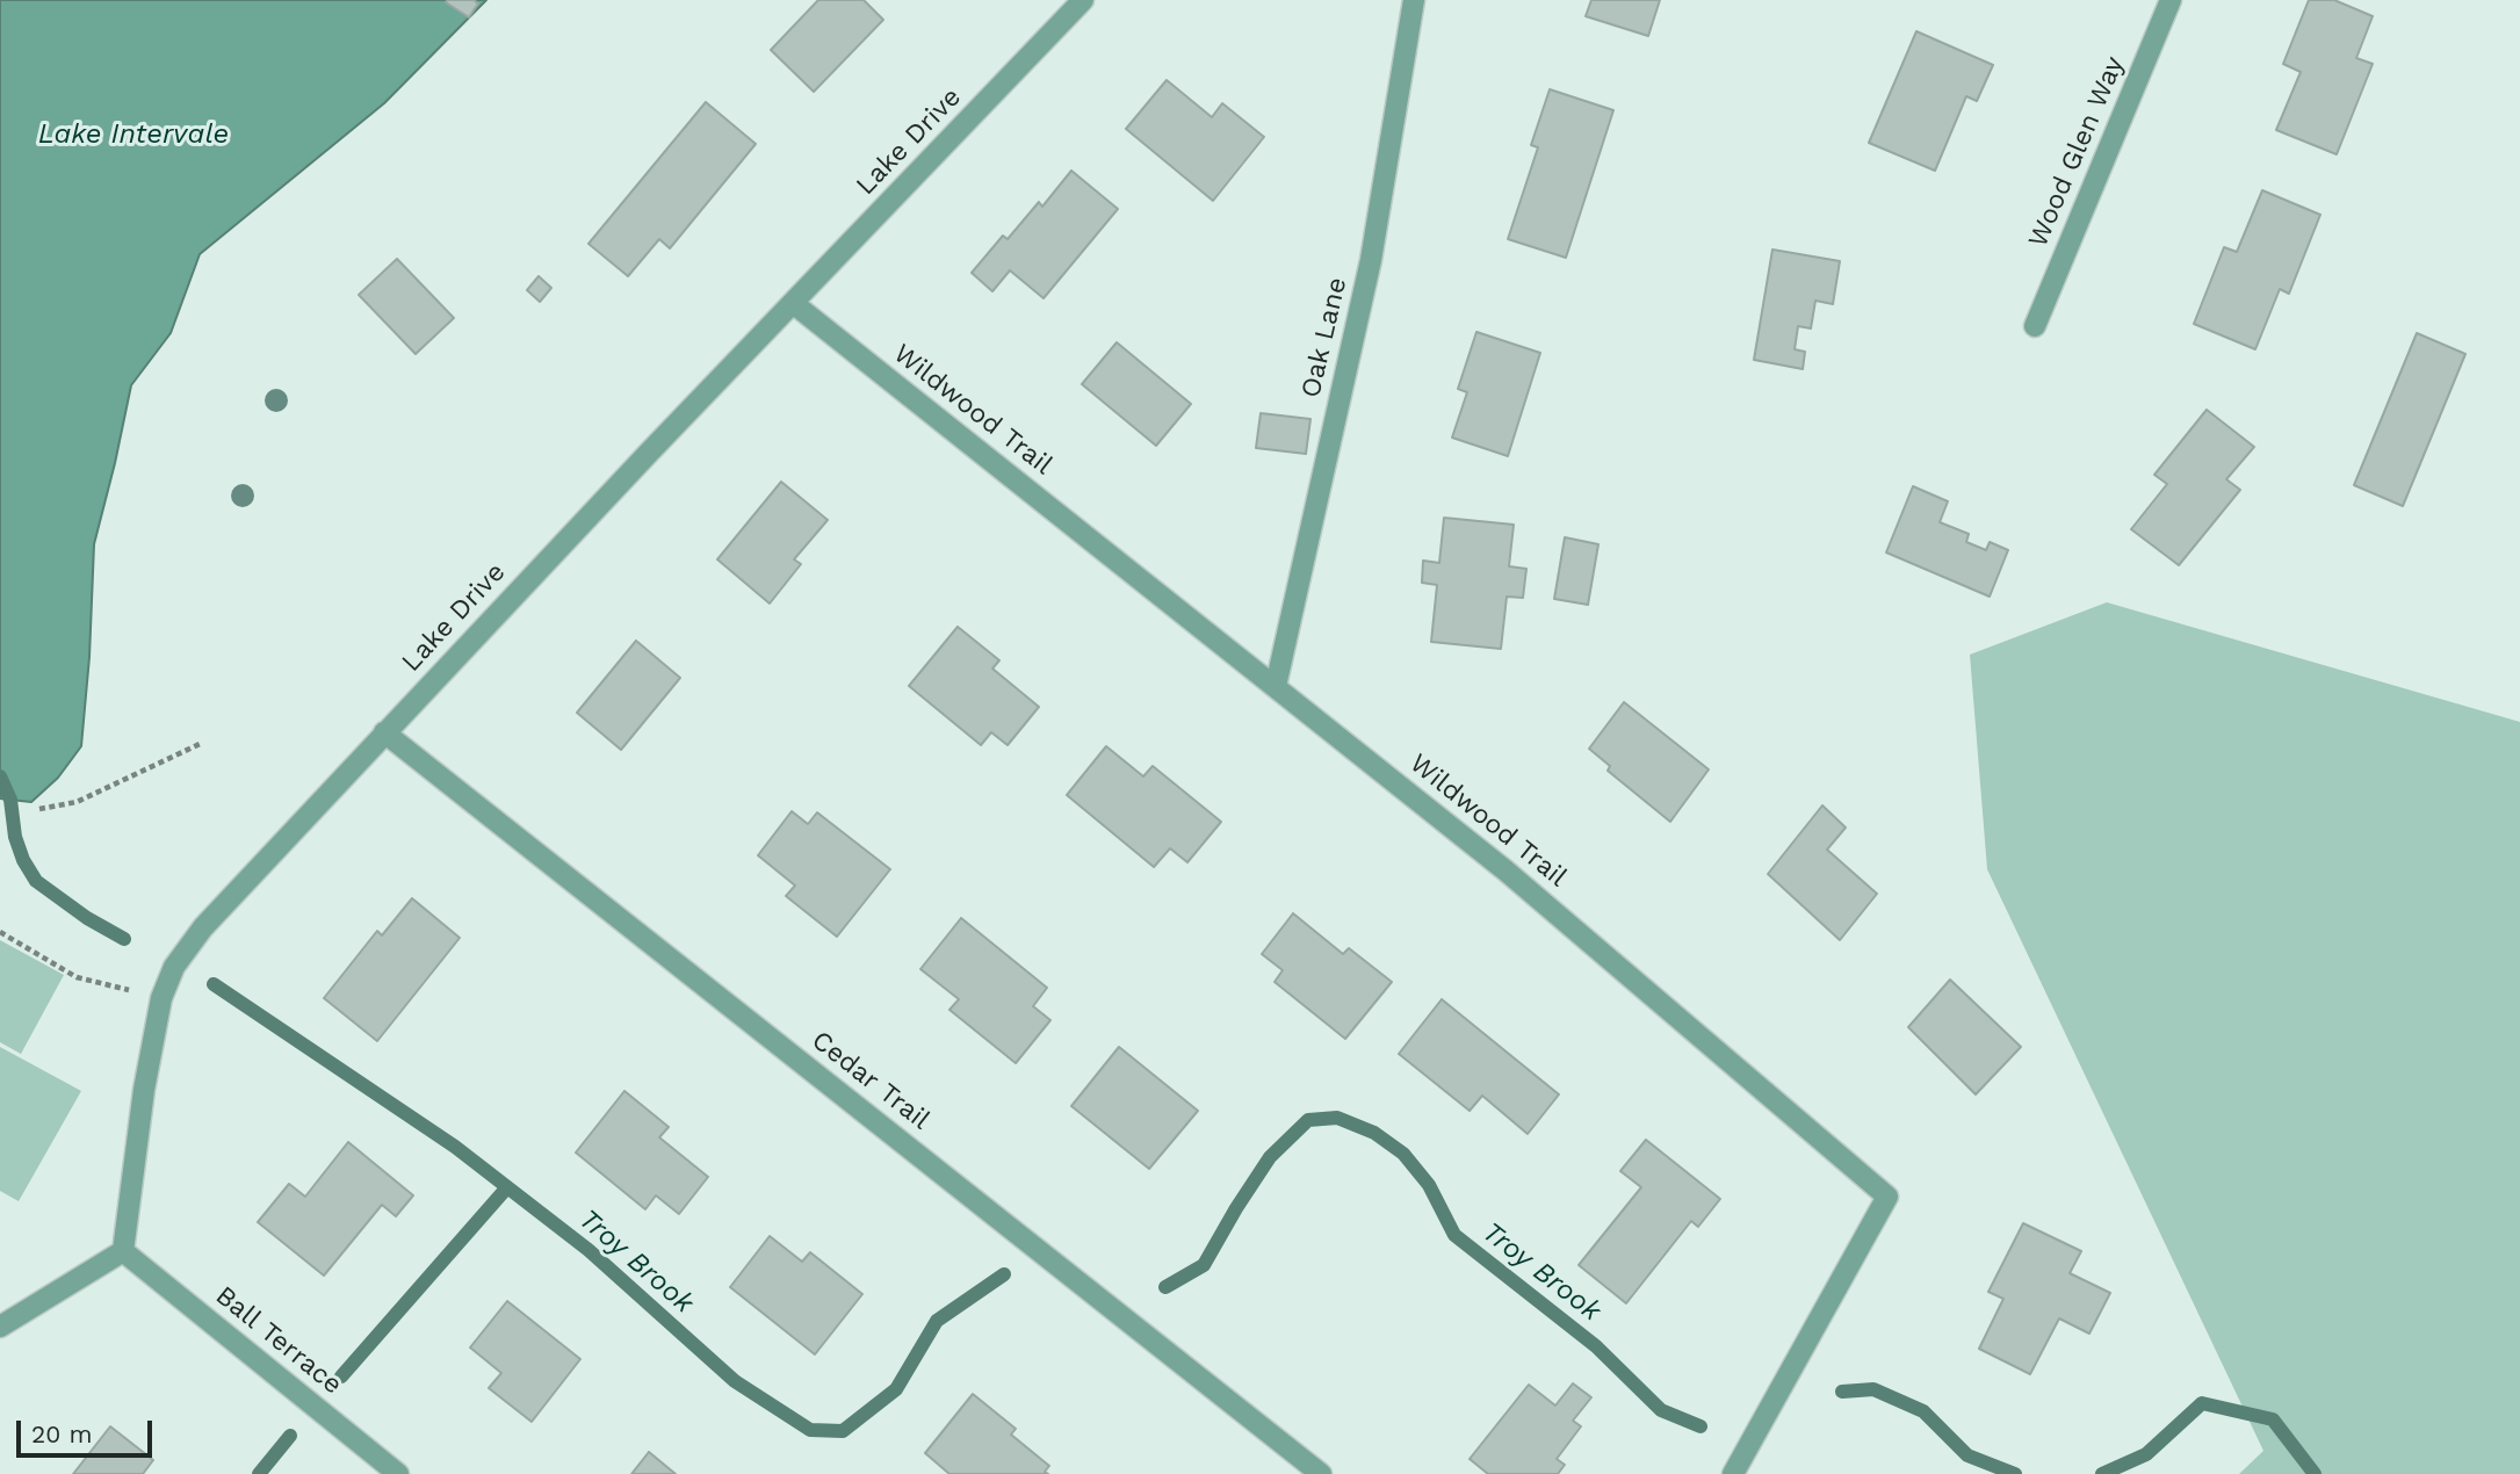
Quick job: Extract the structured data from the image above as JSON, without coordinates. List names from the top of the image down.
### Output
{
  "streets": {
    "street": [
      "Lake Drive",
      "Wood Glen Way",
      "Oak Lane",
      "Wildwood Trail",
      "Cedar Trail",
      "Ball Terrace"
    ]
  },
  "crossings": [
    ["Lake Drive", "Wildwood Trail"],
    ["Lake Drive", "Cedar Trail"],
    ["Lake Drive", "Ball Terrace"],
    ["Oak Lane", "Wildwood Trail"]
  ],
  "water": ["Lake Intervale", "Troy Brook"],
  "scale_bar": "20 m"
}
